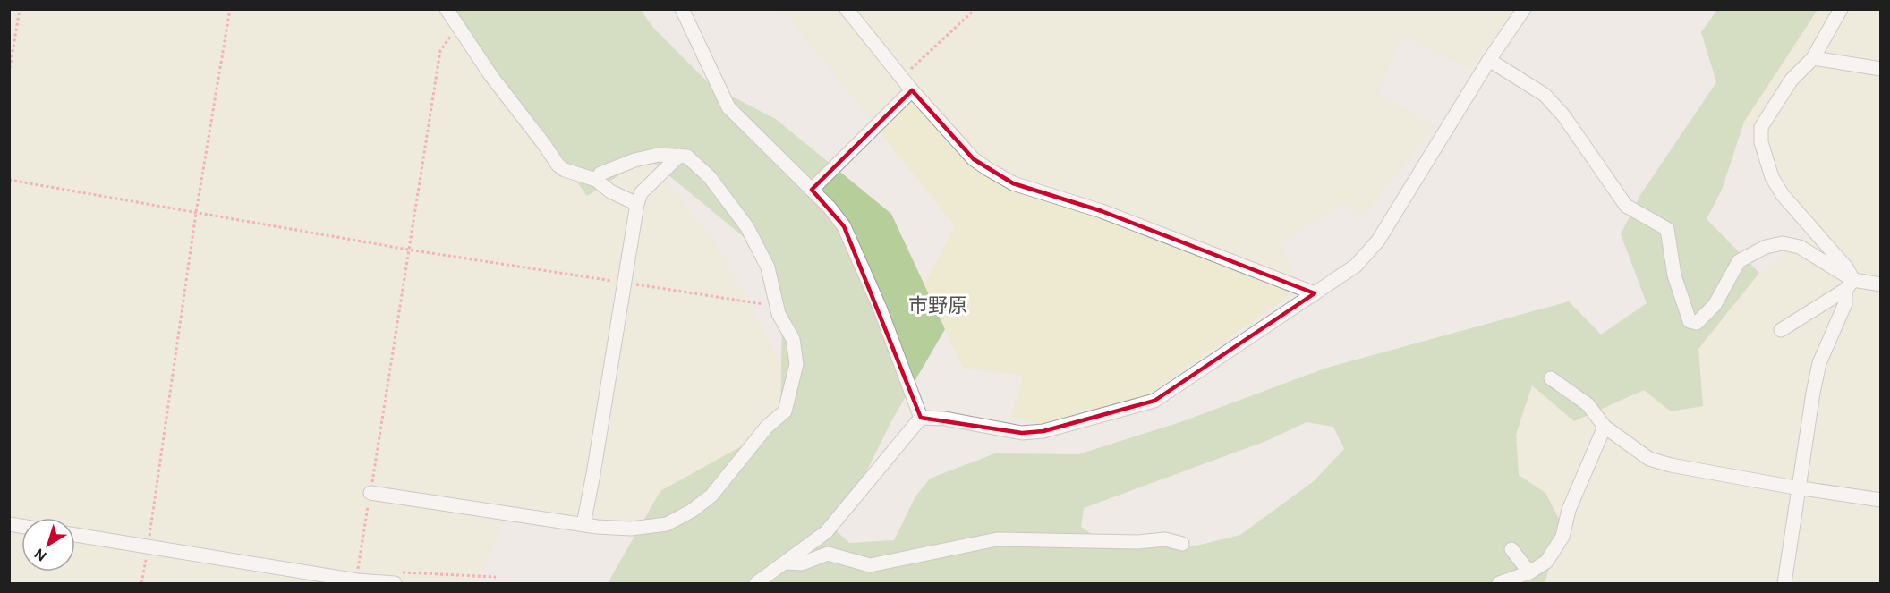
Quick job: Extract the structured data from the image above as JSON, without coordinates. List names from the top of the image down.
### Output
{
  "districts": ["市野原"],
  "north": "bottom left"
}
